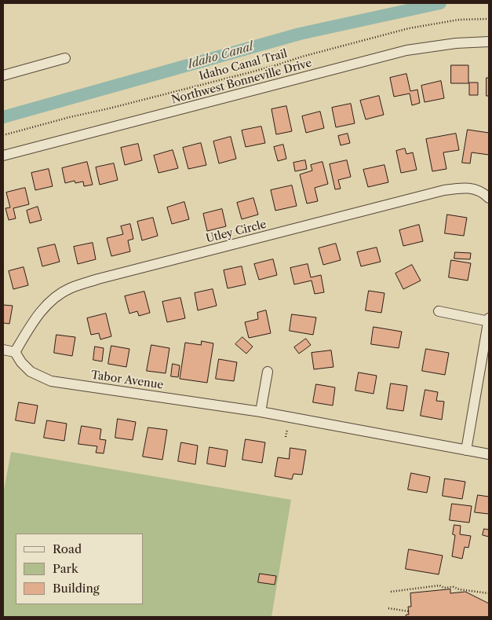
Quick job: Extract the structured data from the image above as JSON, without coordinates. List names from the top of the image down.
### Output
{
  "streets": {
    "street": ["Northwest Bonneville Drive", "Utley Circle", "Tabor Avenue"],
    "path": ["Idaho Canal Trail"]
  },
  "crossings": [
    ["Utley Circle", "Tabor Avenue"]
  ],
  "water": ["Idaho Canal"],
  "legend": ["Road", "Park", "Building"]
}
